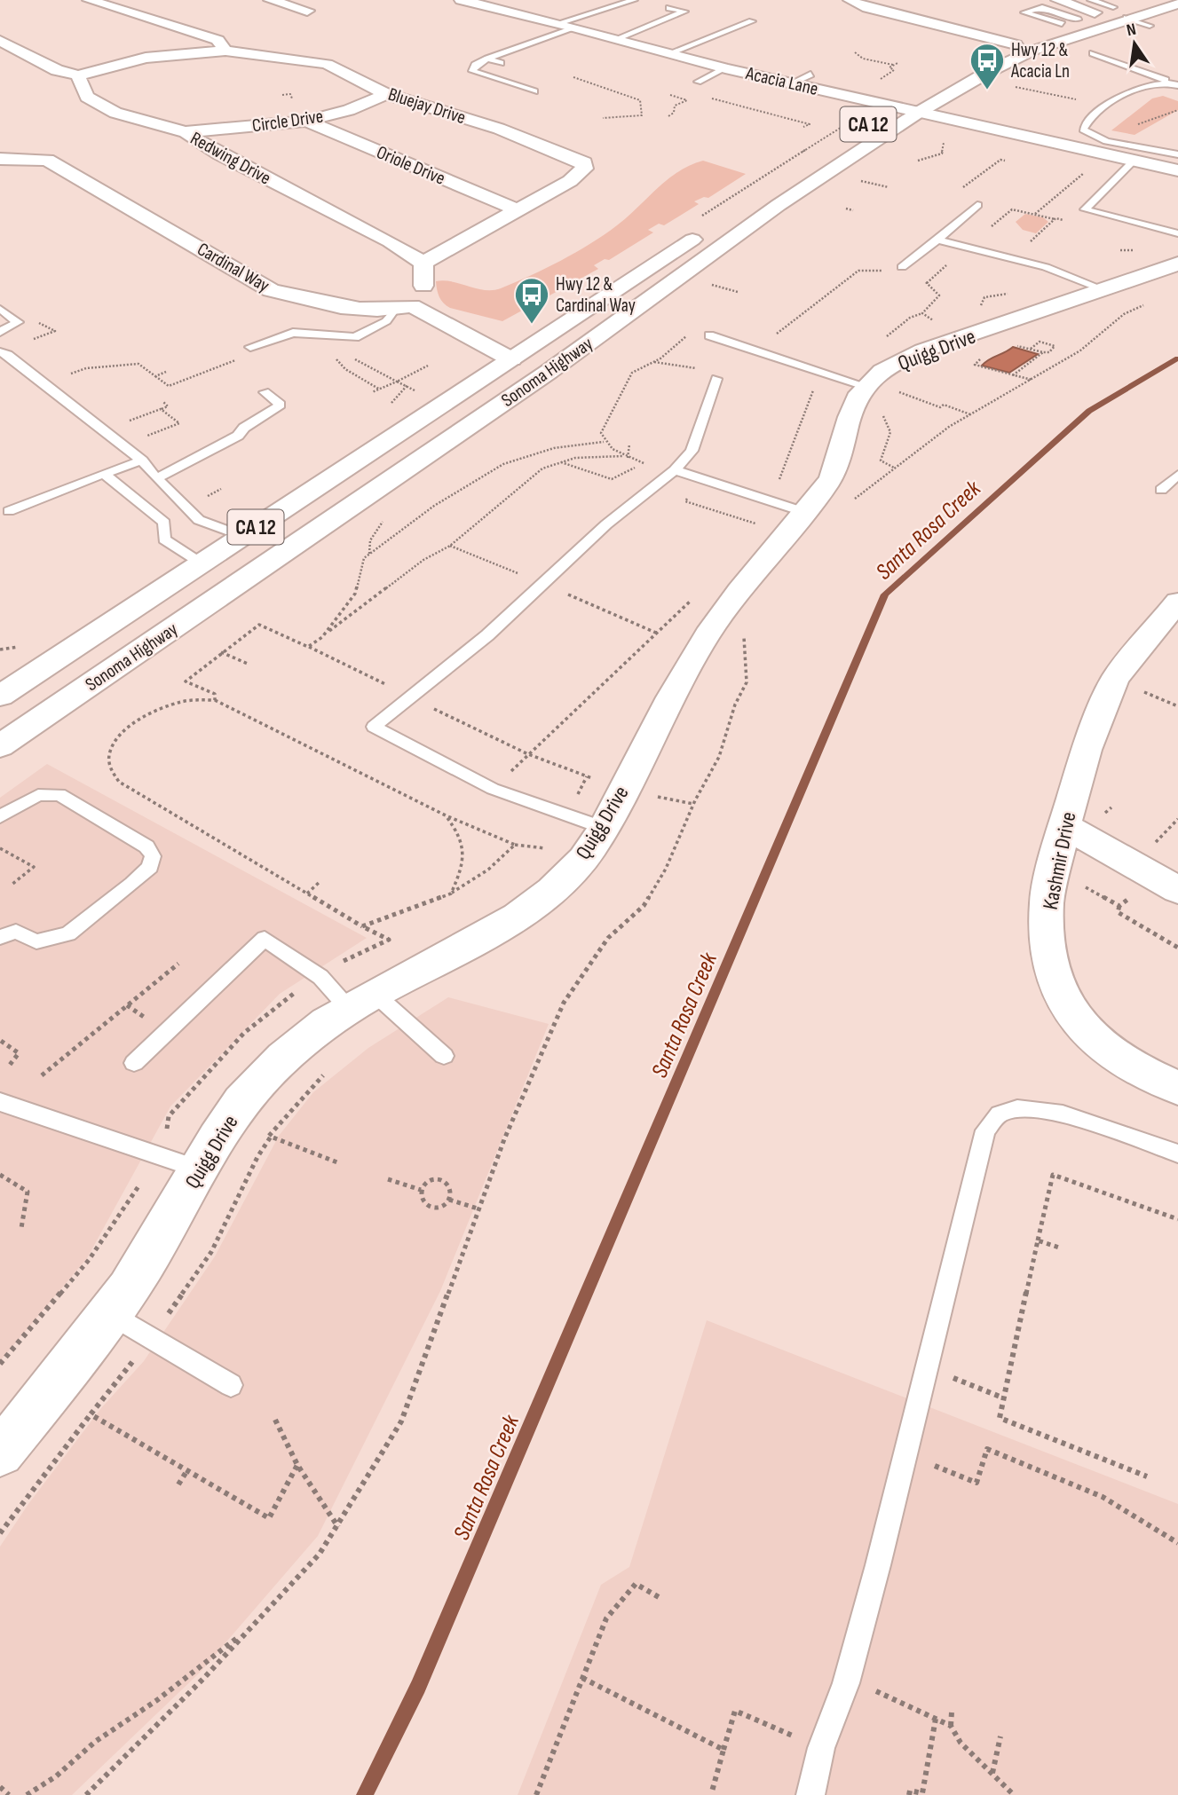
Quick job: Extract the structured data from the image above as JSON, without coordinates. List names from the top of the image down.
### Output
{
  "streets": {
    "street": [
      "Acacia Lane",
      "Bluejay Drive",
      "Circle Drive",
      "CA 12",
      "Redwing Drive",
      "Oriole Drive",
      "Cardinal Way",
      "Quigg Drive",
      "Sonoma Highway",
      "Kashmir Drive"
    ]
  },
  "crossings": [
    ["Acacia Lane", "CA 12"],
    ["Acacia Lane", "Sonoma Highway"],
    ["Bluejay Drive", "Circle Drive"],
    ["Bluejay Drive", "Redwing Drive"],
    ["Bluejay Drive", "Oriole Drive"],
    ["Circle Drive", "Redwing Drive"],
    ["Circle Drive", "Oriole Drive"],
    ["Cardinal Way", "Sonoma Highway"]
  ],
  "water": ["Santa Rosa Creek"],
  "places": {
    "bus stop": ["Hwy 12 & Acacia Ln", "Hwy 12 & Cardinal Way"]
  },
  "north": "top"
}
